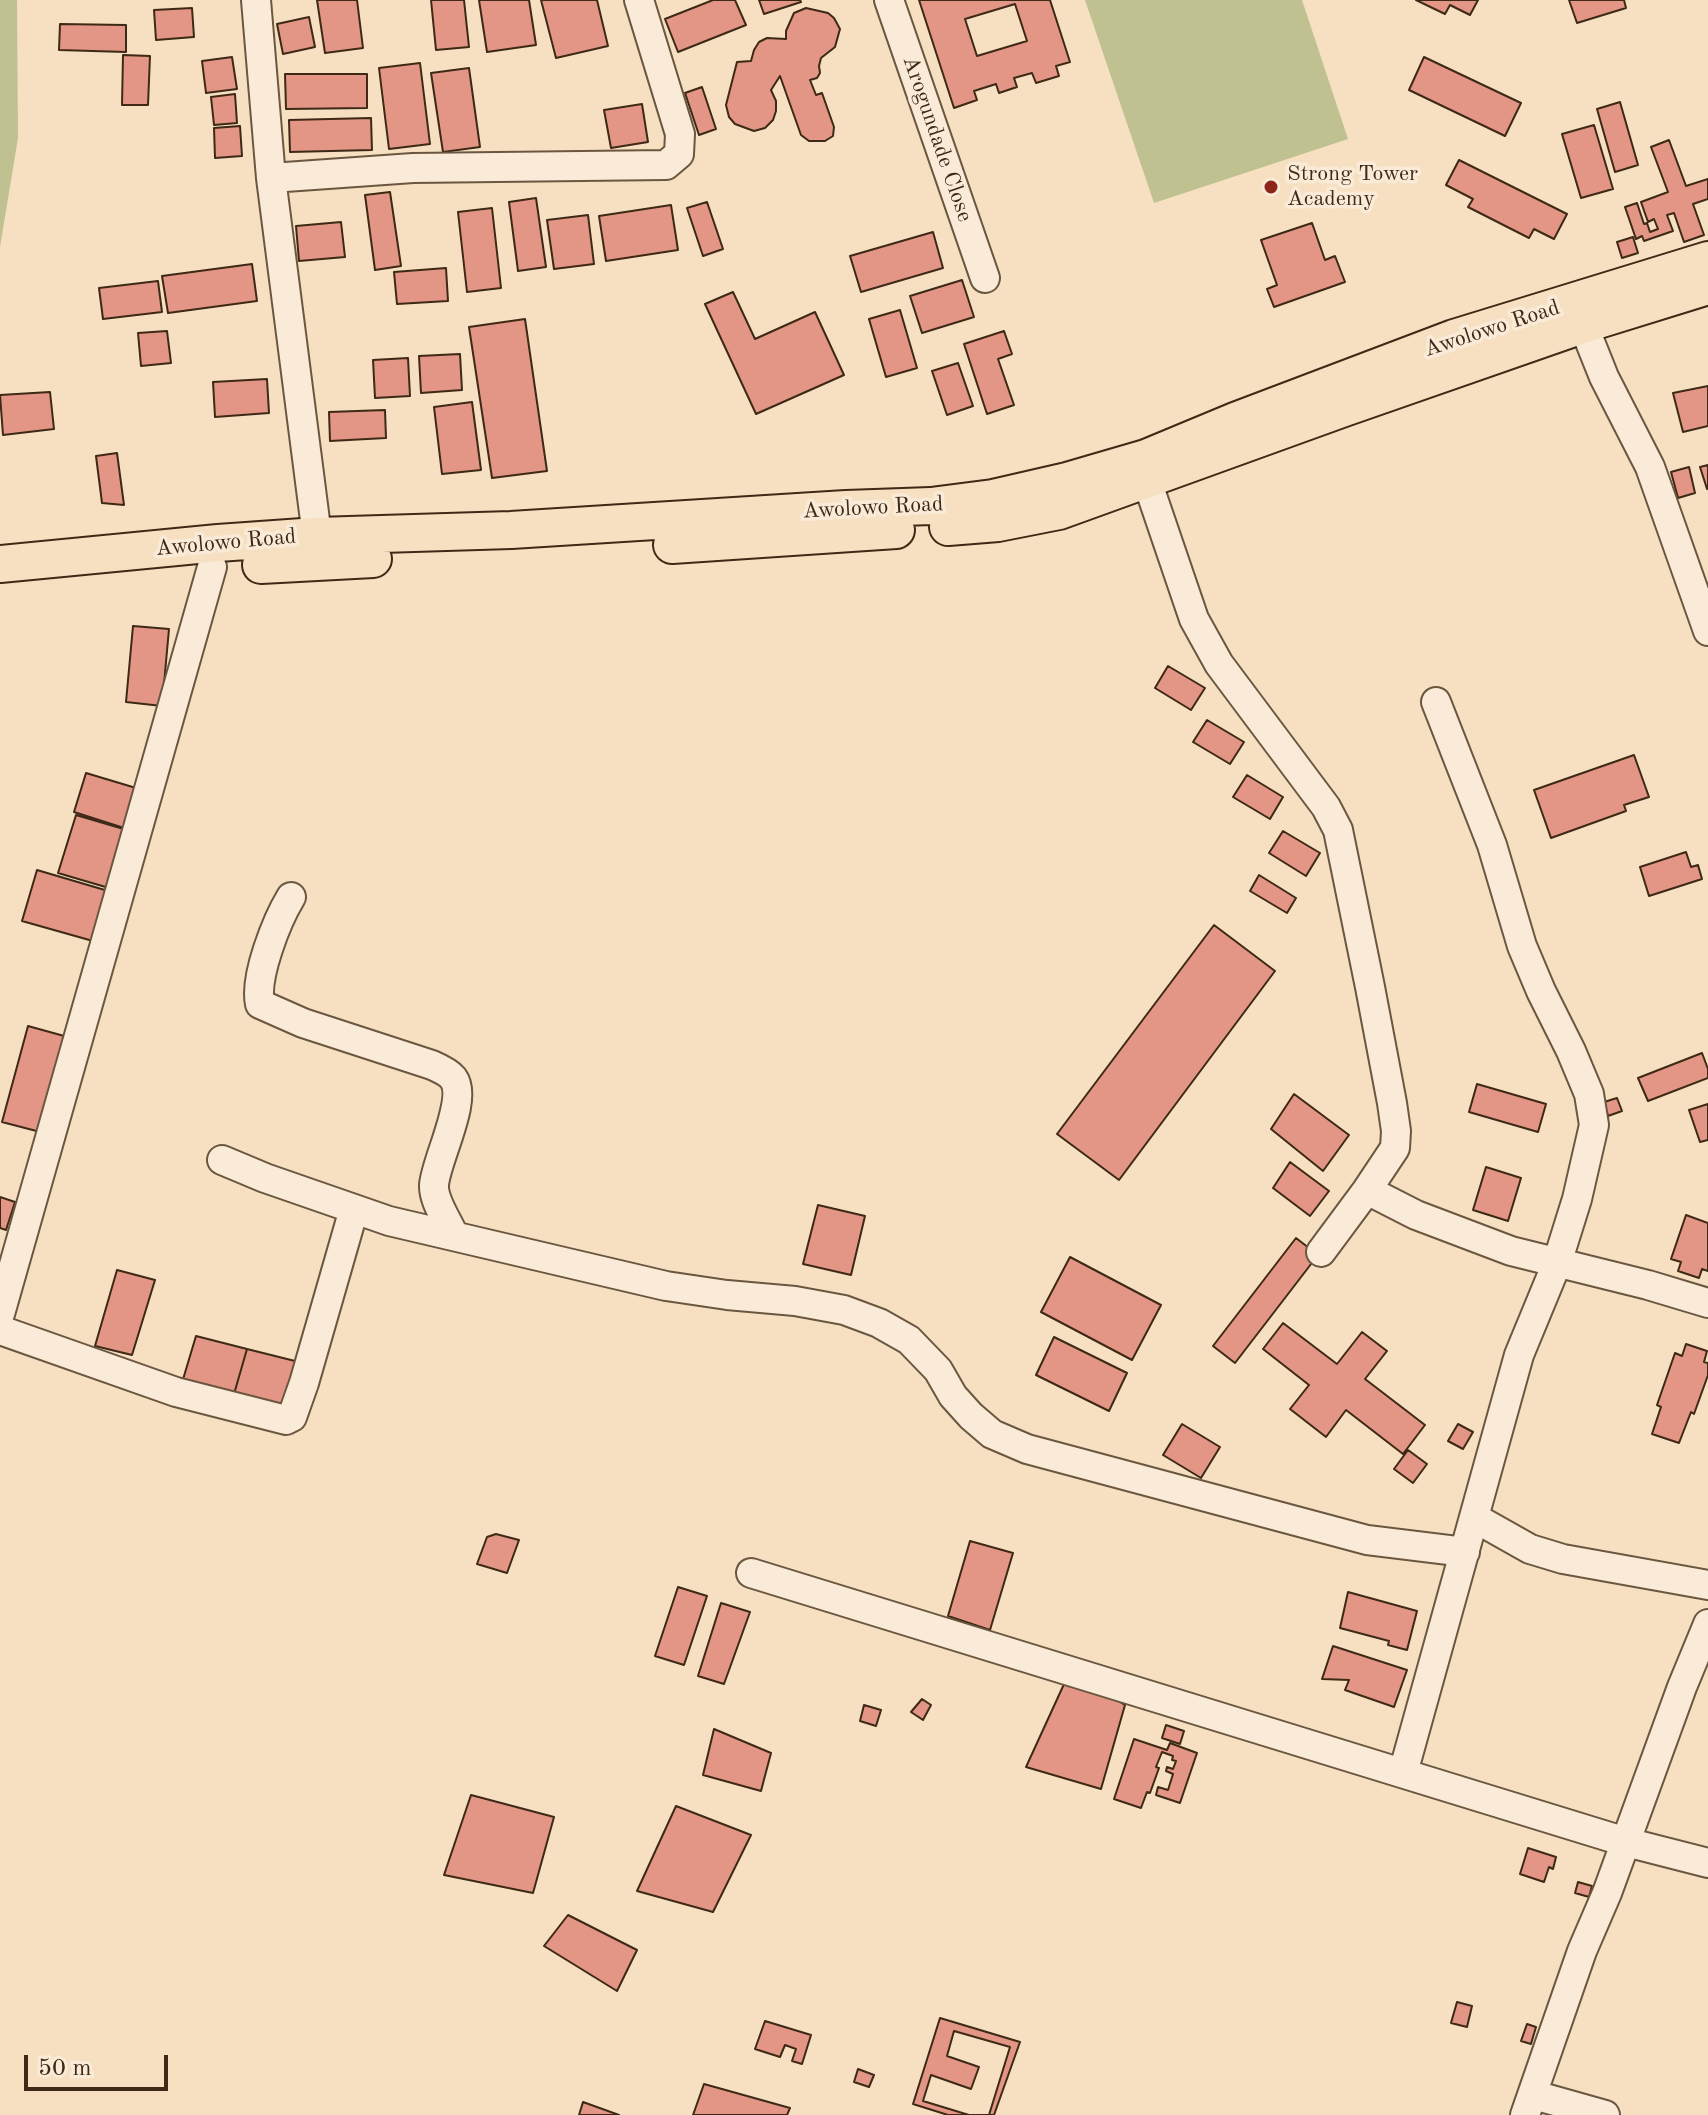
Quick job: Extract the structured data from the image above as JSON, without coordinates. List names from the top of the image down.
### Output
{
  "streets": {
    "main road": ["Awolowo Road"],
    "street": ["Arogundade Close"]
  },
  "places": ["Strong Tower Academy"],
  "scale_bar": "50 m"
}
